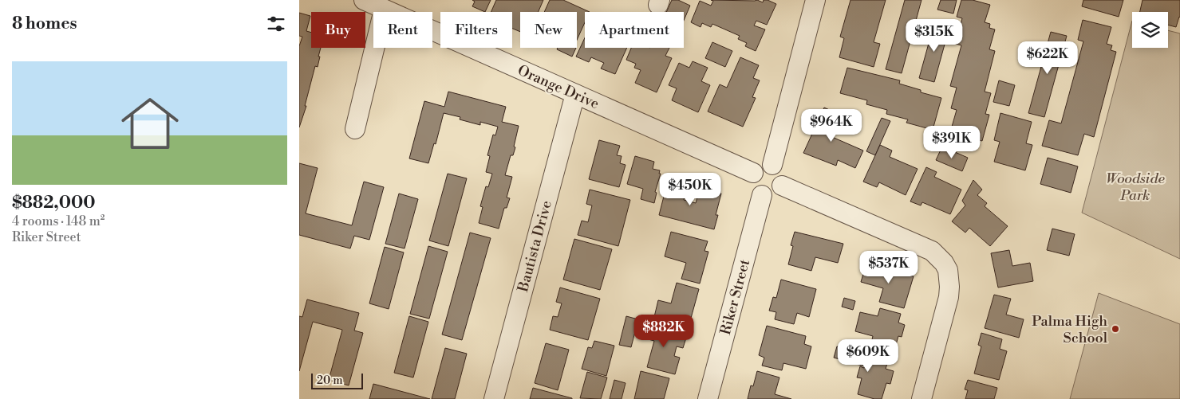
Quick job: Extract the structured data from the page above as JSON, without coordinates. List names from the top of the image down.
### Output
{
  "streets": {
    "street": ["Orange Drive", "Bautista Drive", "Riker Street"]
  },
  "crossings": [
    ["Orange Drive", "Bautista Drive"],
    ["Orange Drive", "Riker Street"]
  ],
  "parks": ["Woodside Park"],
  "places": ["Palma High School"],
  "scale_bar": "20 m",
  "page": {
    "heading": "8 homes",
    "chip": [
      "Buy",
      "Rent",
      "Filters",
      "New",
      "Apartment"
    ],
    "price": [
      "$315K",
      "$622K",
      "$964K",
      "$391K",
      "$450K",
      "$537K",
      "$882K",
      "$609K"
    ],
    "list": [
      {
        "name": "$882,000",
        "note": "4 rooms · 148 m² · Riker Street"
      }
    ],
    "scale": "20 m"
  }
}
